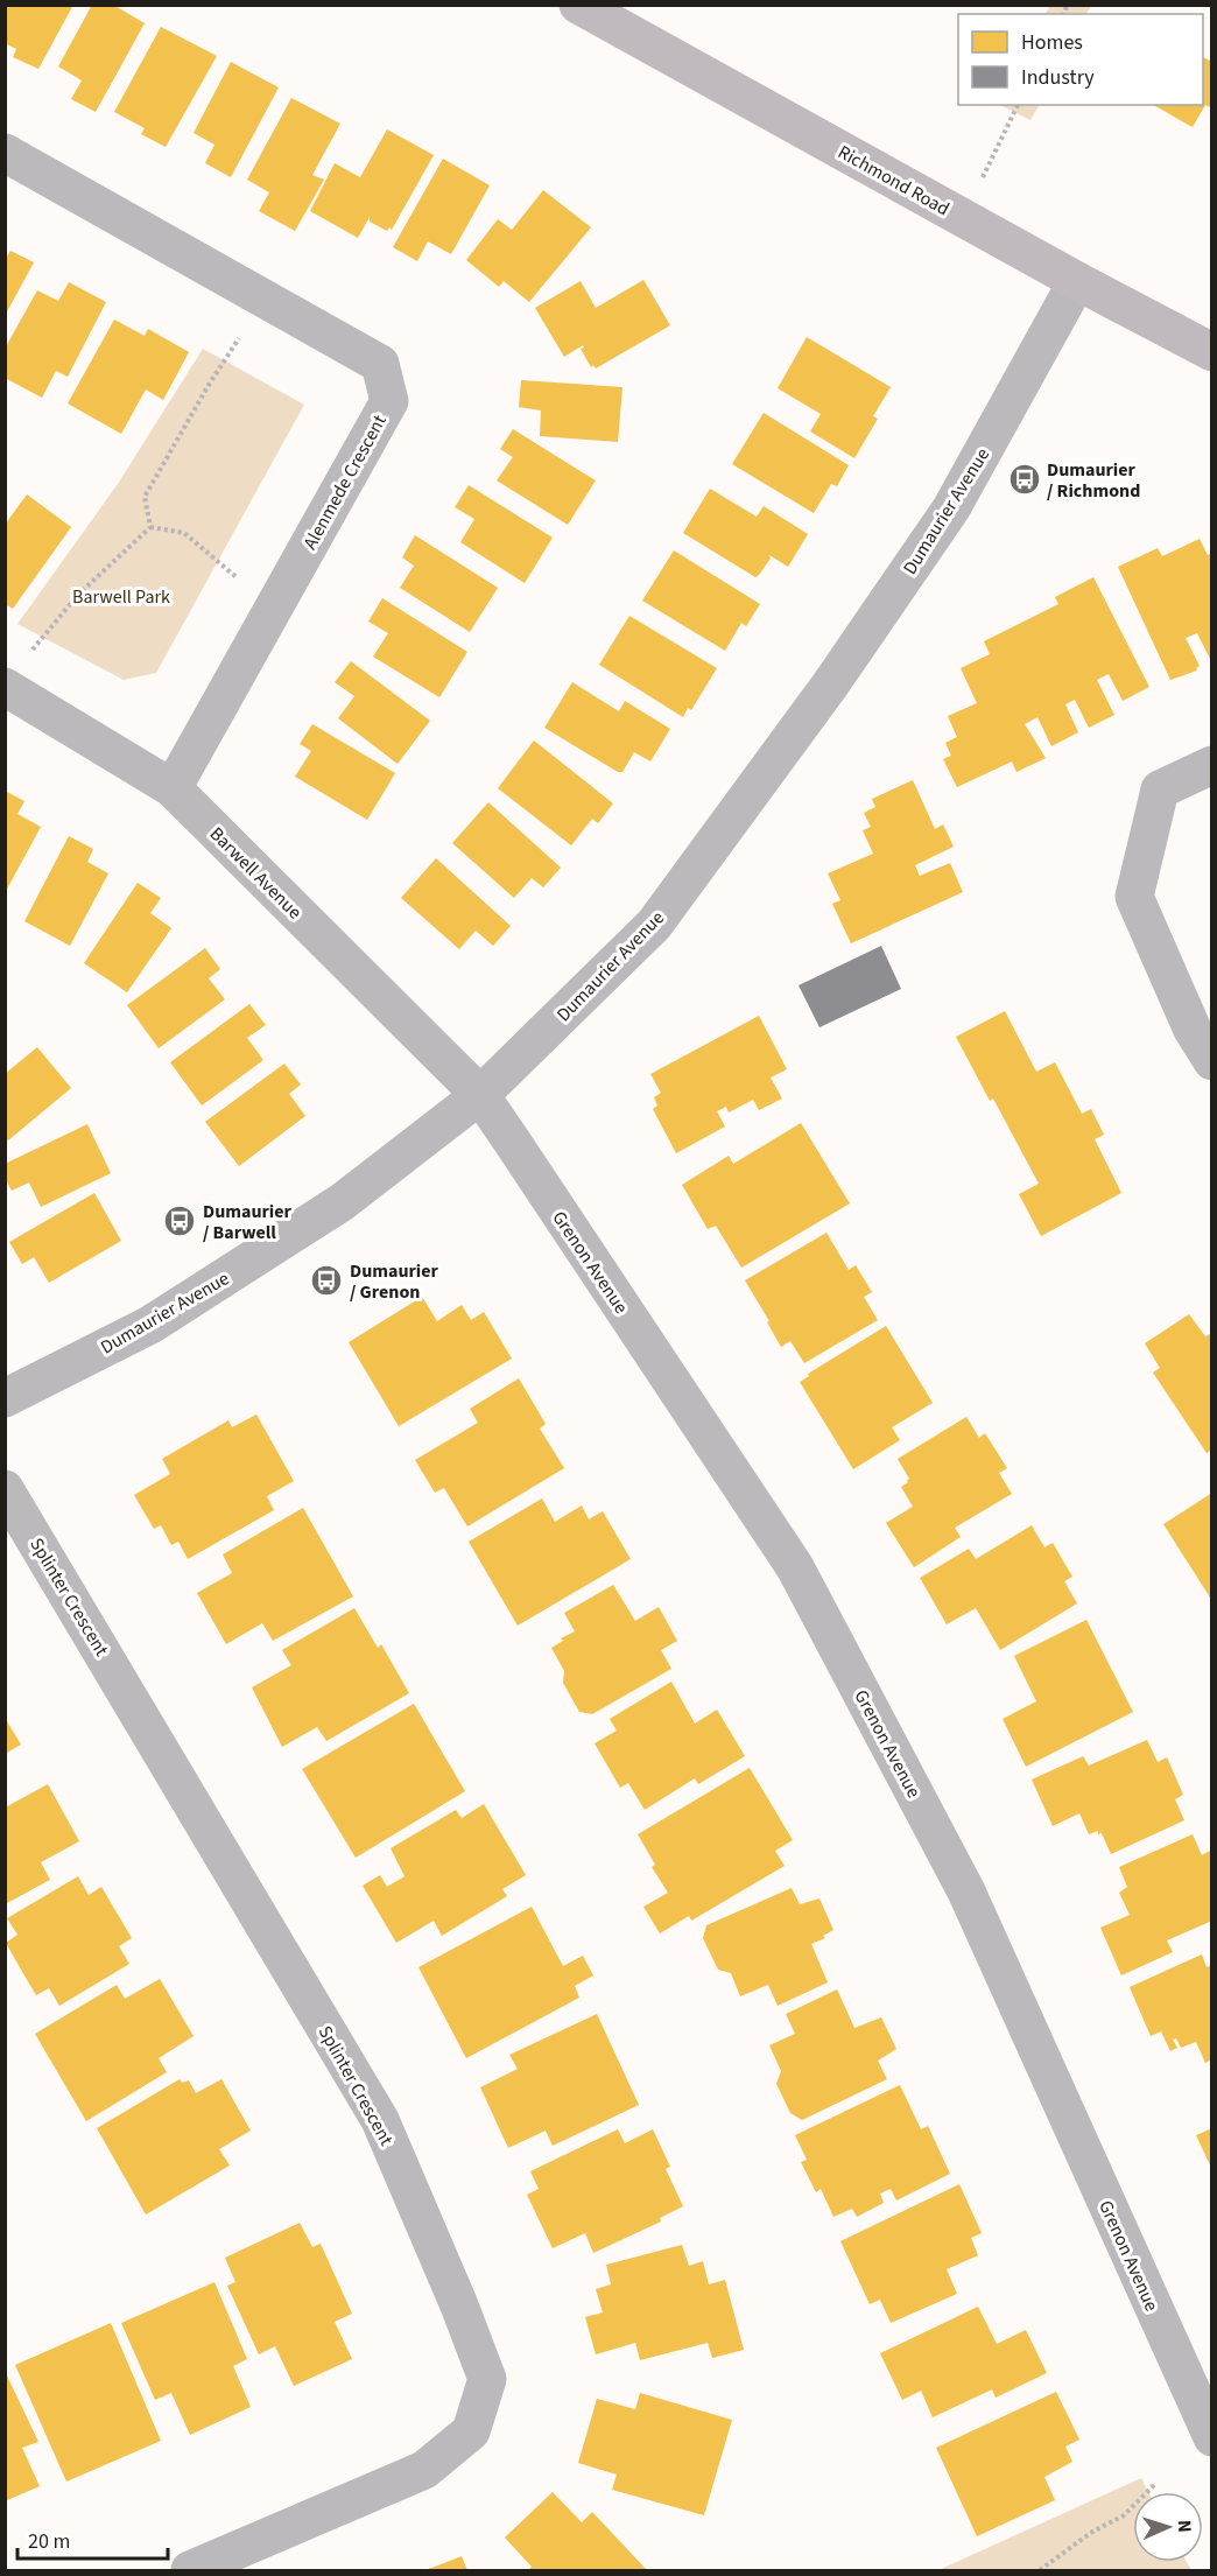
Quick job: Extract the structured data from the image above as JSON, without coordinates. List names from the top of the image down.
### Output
{
  "streets": {
    "main road": ["Richmond Road"],
    "street": [
      "Alenmede Crescent",
      "Dumaurier Avenue",
      "Barwell Avenue",
      "Grenon Avenue",
      "Splinter Crescent"
    ]
  },
  "crossings": [
    ["Richmond Road", "Dumaurier Avenue"],
    ["Alenmede Crescent", "Barwell Avenue"],
    ["Dumaurier Avenue", "Barwell Avenue"],
    ["Dumaurier Avenue", "Grenon Avenue"],
    ["Barwell Avenue", "Grenon Avenue"]
  ],
  "parks": ["Barwell Park"],
  "places": {
    "bus stop": ["Dumaurier / Richmond", "Dumaurier / Barwell", "Dumaurier / Grenon"]
  },
  "legend": ["Homes", "Industry"],
  "scale_bar": "20 m",
  "north": "right"
}
